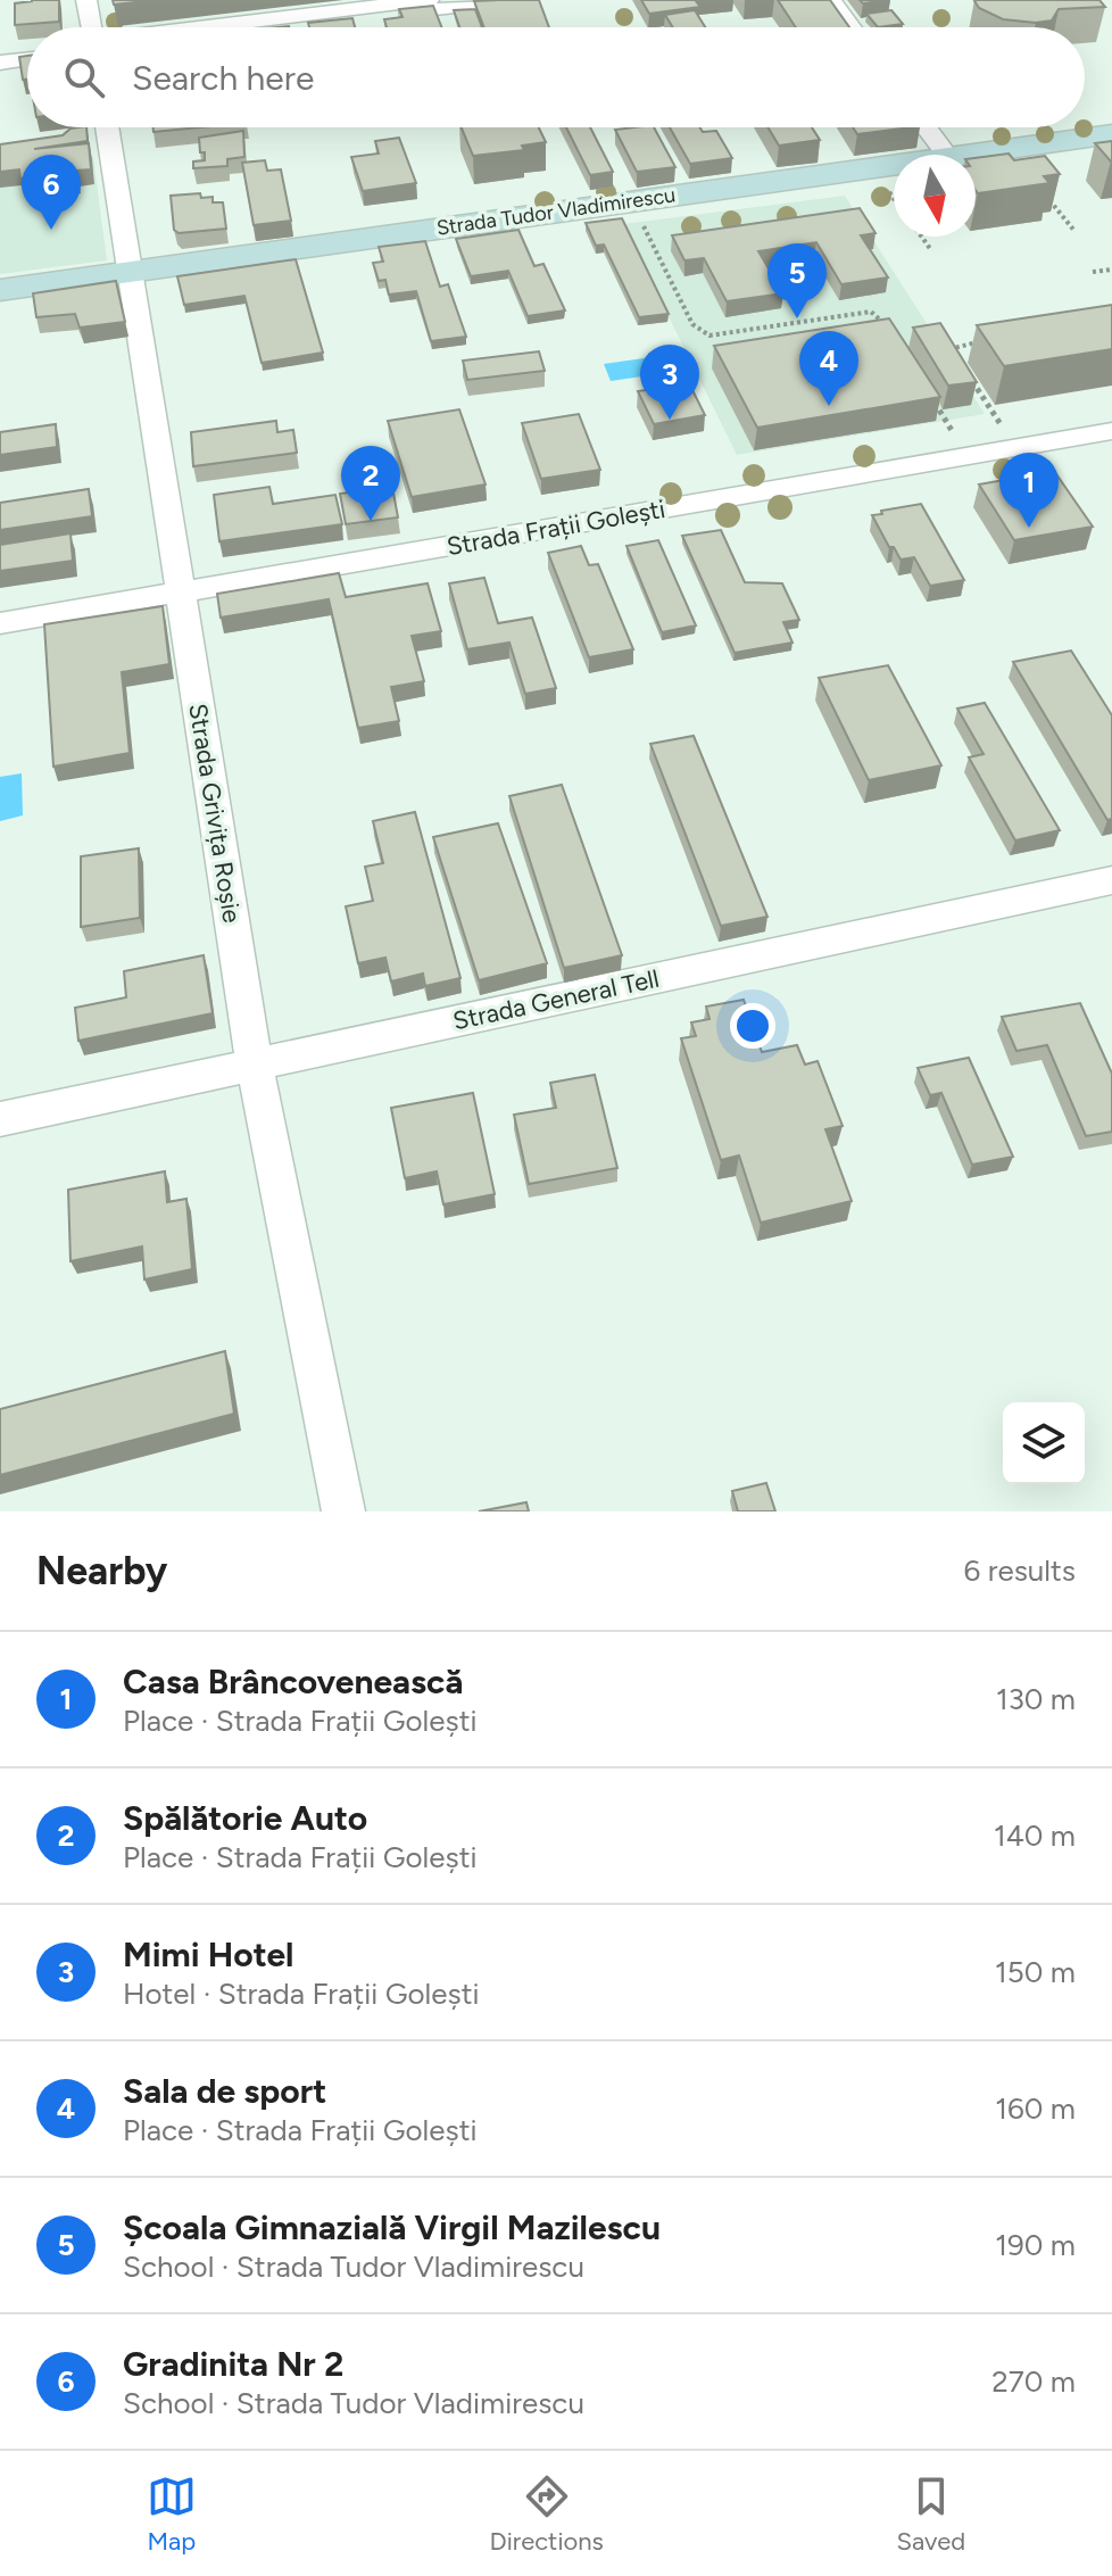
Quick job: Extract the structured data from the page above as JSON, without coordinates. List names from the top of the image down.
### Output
{
  "streets": {
    "street": [
      "Strada Tudor Vladimirescu",
      "Strada Frații Golești",
      "Strada Grivița Roșie",
      "Strada General Tell"
    ]
  },
  "crossings": [
    ["Strada Tudor Vladimirescu", "Strada Grivița Roșie"],
    ["Strada Frații Golești", "Strada Grivița Roșie"],
    ["Strada Grivița Roșie", "Strada General Tell"]
  ],
  "north": "bottom",
  "page": {
    "search": "Search here",
    "pins": [
      "6",
      "5",
      "4",
      "3",
      "2",
      "1"
    ],
    "heading": ["Nearby", "6 results"],
    "list": [
      {
        "mark": "1",
        "name": "Casa Brâncovenească",
        "note": "Place · Strada Frații Golești",
        "value": "130 m"
      },
      {
        "mark": "2",
        "name": "Spălătorie Auto",
        "note": "Place · Strada Frații Golești",
        "value": "140 m"
      },
      {
        "mark": "3",
        "name": "Mimi Hotel",
        "note": "Hotel · Strada Frații Golești",
        "value": "150 m"
      },
      {
        "mark": "4",
        "name": "Sala de sport",
        "note": "Place · Strada Frații Golești",
        "value": "160 m"
      },
      {
        "mark": "5",
        "name": "Școala Gimnazială Virgil Mazilescu",
        "note": "School · Strada Tudor Vladimirescu",
        "value": "190 m"
      },
      {
        "mark": "6",
        "name": "Gradinita Nr 2",
        "note": "School · Strada Tudor Vladimirescu",
        "value": "270 m"
      }
    ],
    "nav": ["Map", "Directions", "Saved"]
  }
}
